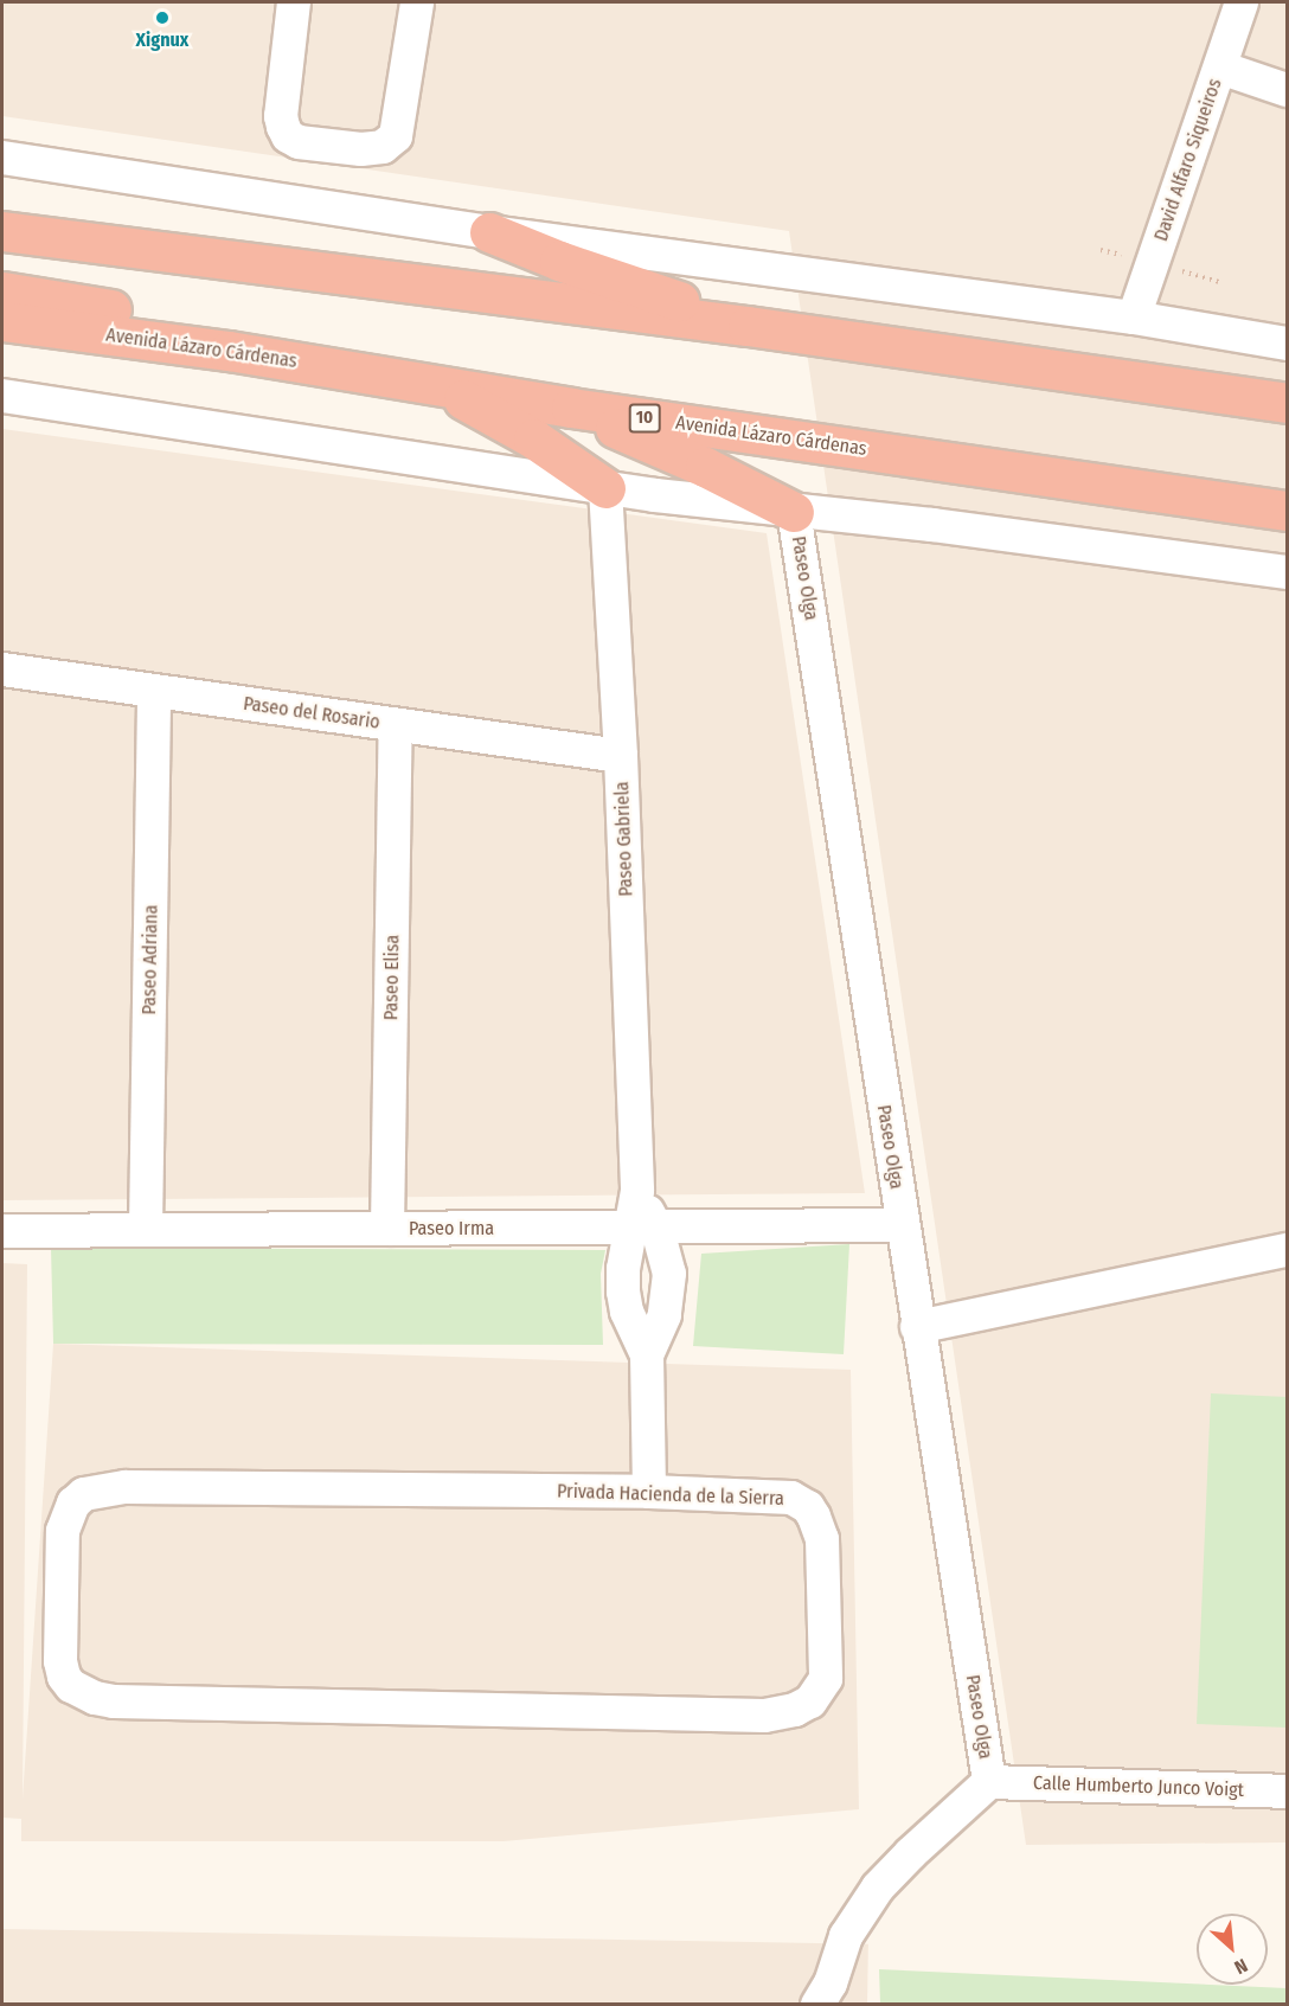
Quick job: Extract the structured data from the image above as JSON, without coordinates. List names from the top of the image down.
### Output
{
  "streets": {
    "highway": ["Avenida Lázaro Cárdenas", "10"],
    "street": [
      "David Alfaro Siqueiros",
      "Paseo Olga",
      "Paseo del Rosario",
      "Paseo Gabriela",
      "Paseo Adriana",
      "Paseo Elisa",
      "Paseo Irma",
      "Privada Hacienda de la Sierra",
      "Calle Humberto Junco Voigt"
    ]
  },
  "crossings": [
    ["Paseo Olga", "Paseo Irma"],
    ["Paseo Olga", "Calle Humberto Junco Voigt"],
    ["Paseo del Rosario", "Paseo Gabriela"],
    ["Paseo del Rosario", "Paseo Adriana"],
    ["Paseo del Rosario", "Paseo Elisa"],
    ["Paseo Gabriela", "Paseo Irma"],
    ["Paseo Gabriela", "Privada Hacienda de la Sierra"],
    ["Paseo Adriana", "Paseo Irma"],
    ["Paseo Elisa", "Paseo Irma"]
  ],
  "places": ["Xignux"],
  "north": "bottom right"
}
